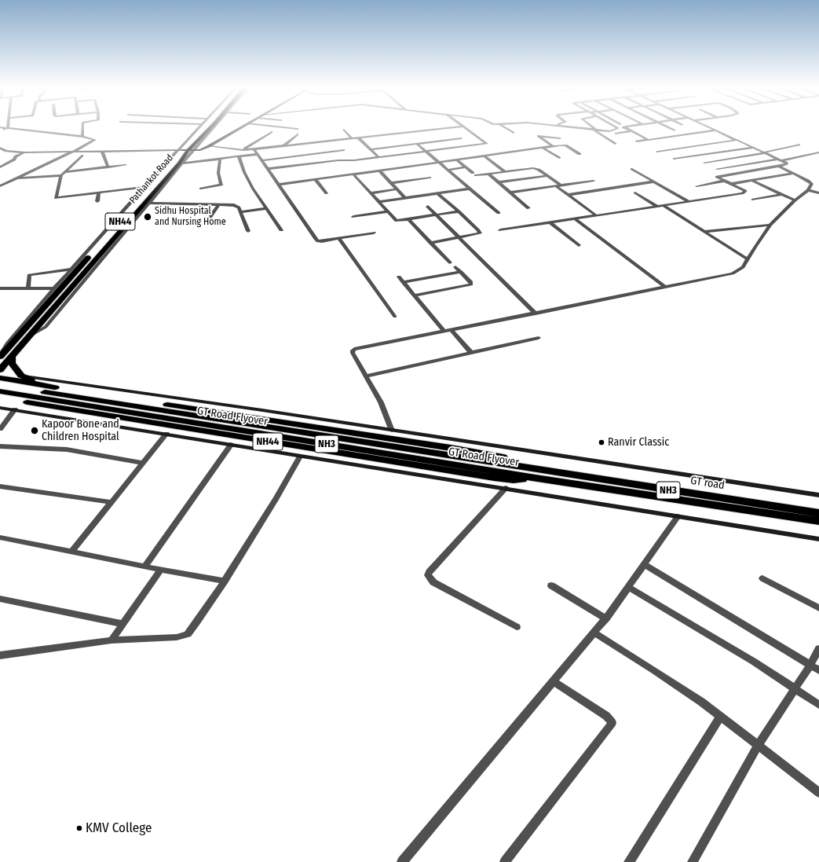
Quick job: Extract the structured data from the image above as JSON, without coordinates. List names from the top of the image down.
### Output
{
  "streets": {
    "highway": [
      "Pathankot Road",
      "NH44",
      "GT Road Flyover",
      "NH3",
      "GT road"
    ]
  },
  "crossings": [
    ["Pathankot Road", "NH44"],
    ["NH44", "GT Road Flyover"],
    ["NH44", "GT road"],
    ["GT Road Flyover", "GT road"]
  ],
  "places": [
    "Sidhu Hospital and Nursing Home",
    "Kapoor Bone and Children Hospital",
    "Ranvir Classic",
    "KMV College"
  ]
}
